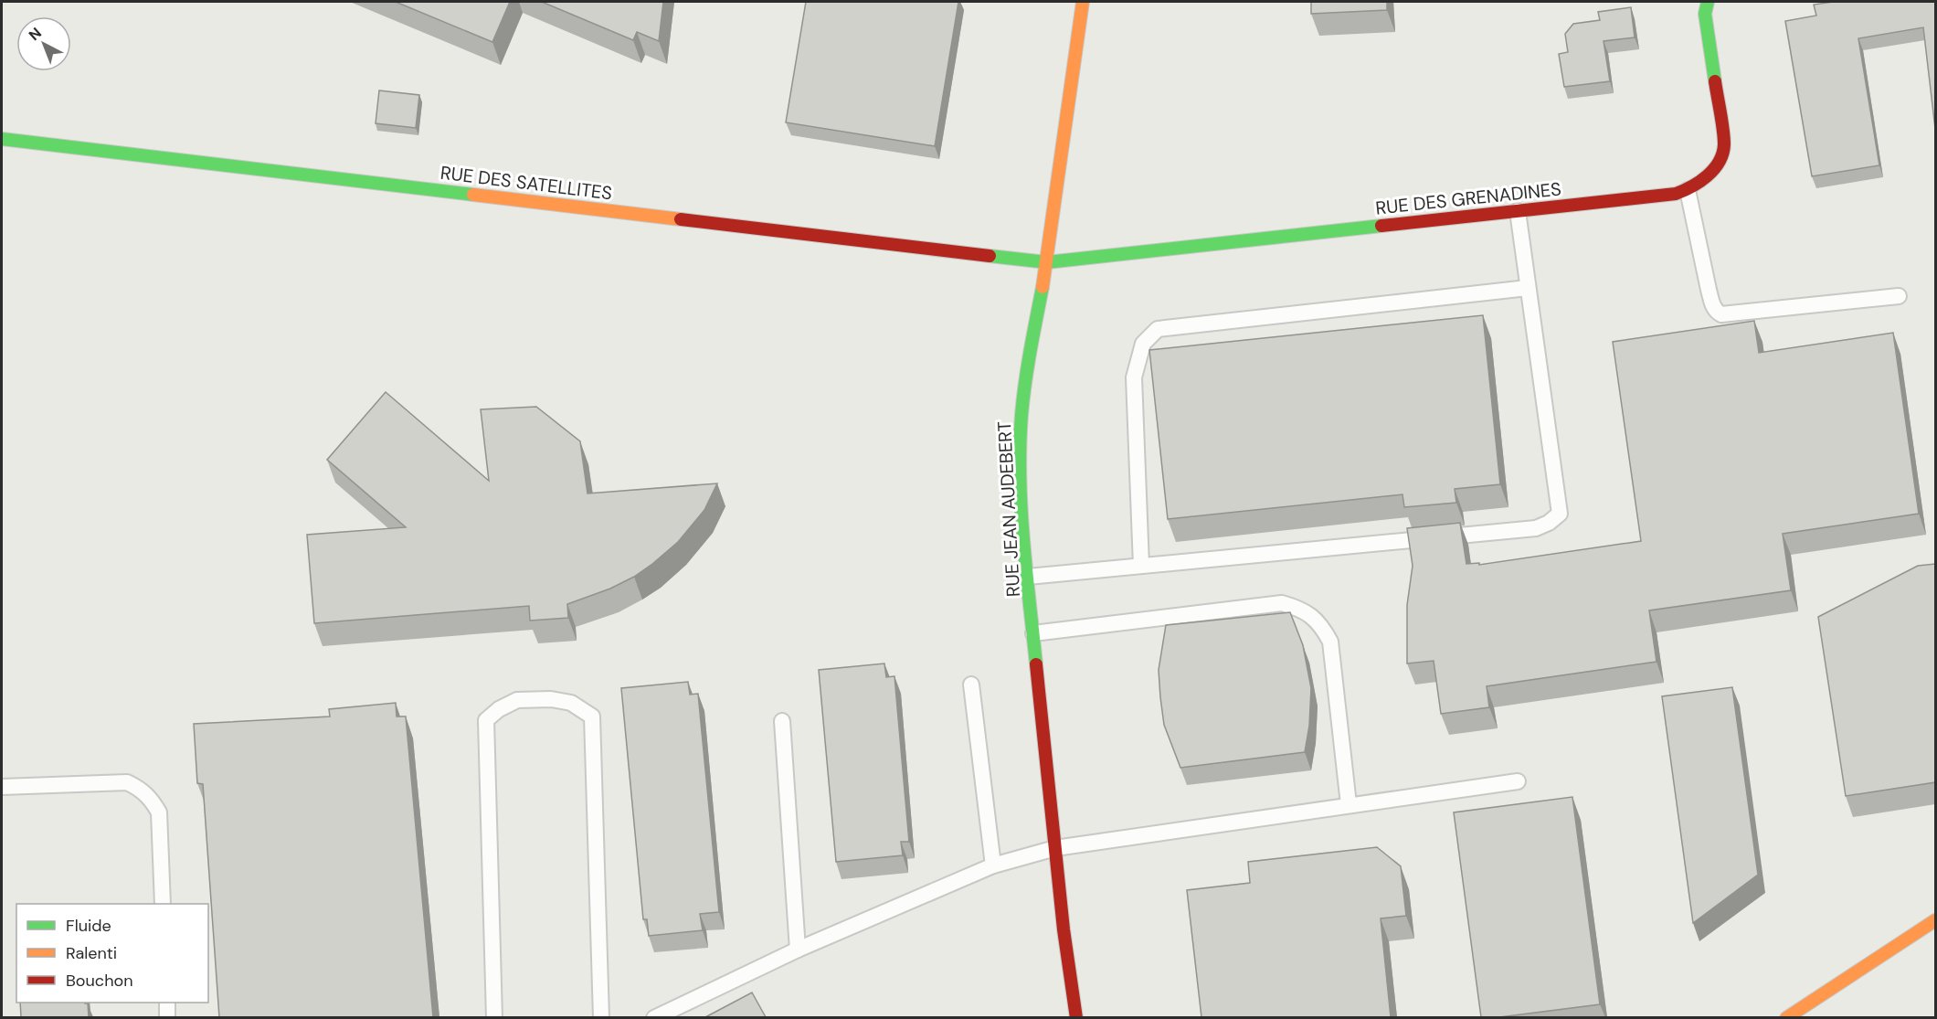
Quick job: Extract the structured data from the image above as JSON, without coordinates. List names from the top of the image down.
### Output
{
  "streets": {
    "street": ["RUE DES SATELLITES", "RUE DES GRENADINES", "RUE JEAN AUDEBERT"]
  },
  "crossings": [
    ["RUE DES SATELLITES", "RUE DES GRENADINES"],
    ["RUE DES SATELLITES", "RUE JEAN AUDEBERT"],
    ["RUE DES GRENADINES", "RUE JEAN AUDEBERT"]
  ],
  "legend": ["Fluide", "Ralenti", "Bouchon"],
  "north": "top left"
}
